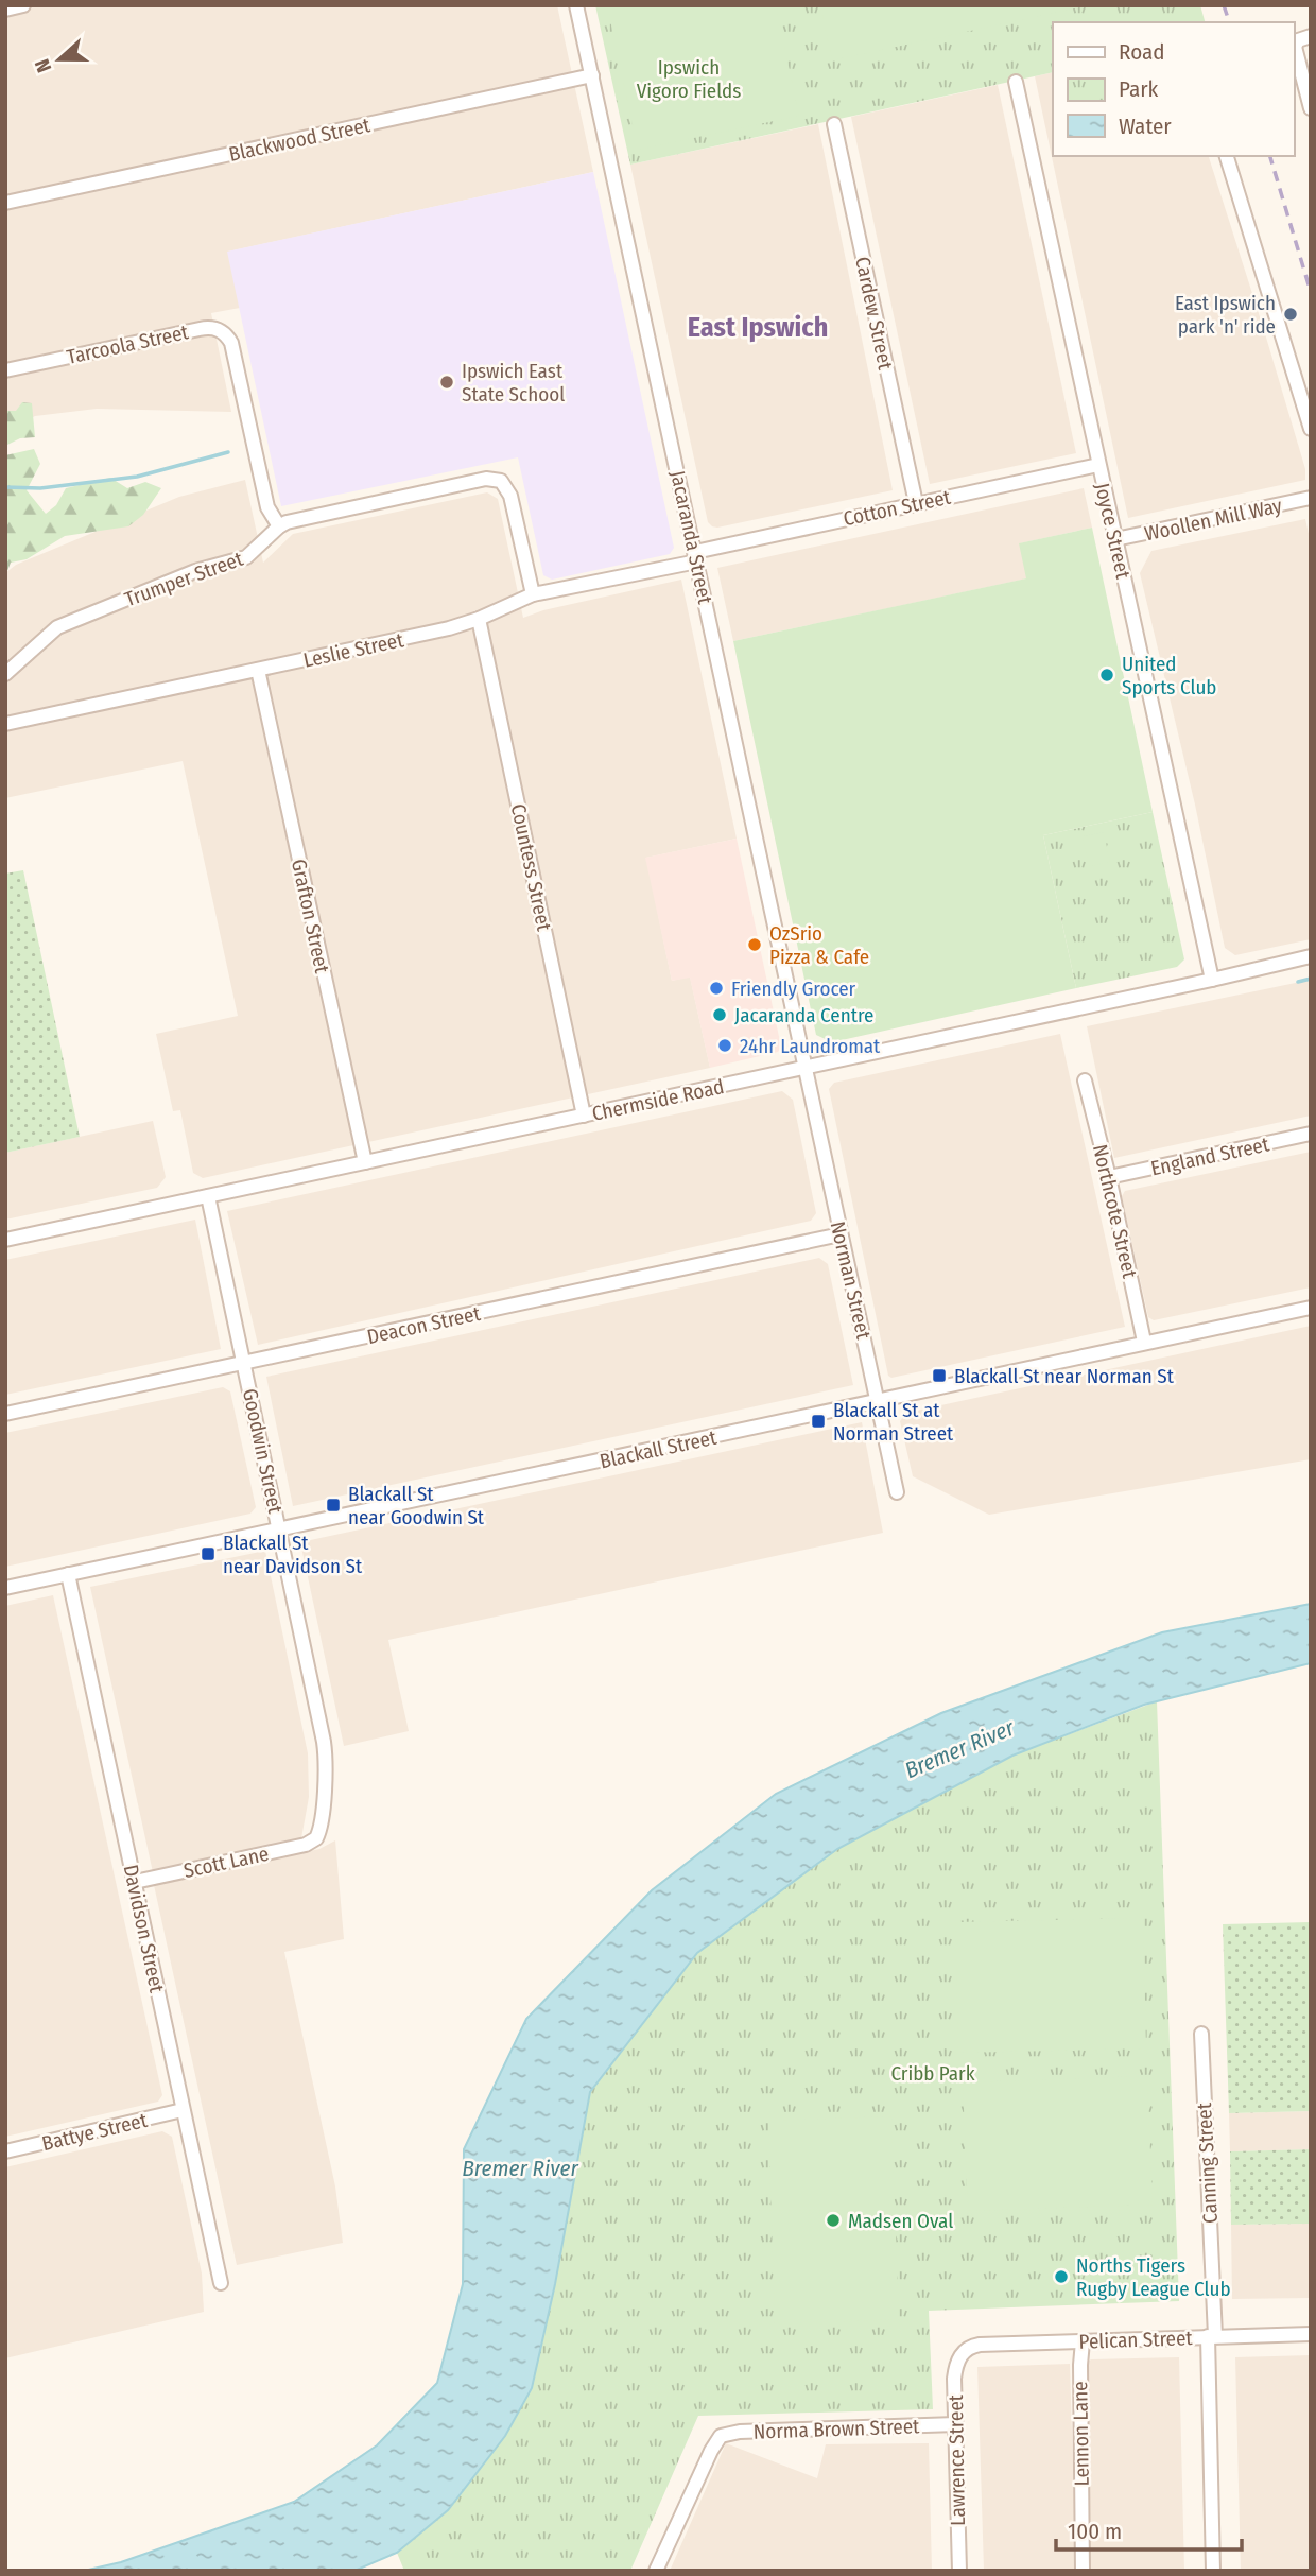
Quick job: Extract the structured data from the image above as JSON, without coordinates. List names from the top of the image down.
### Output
{
  "streets": {
    "street": [
      "Blackwood Street",
      "Cardew Street",
      "Tarcoola Street",
      "Cotton Street",
      "Woollen Mill Way",
      "Joyce Street",
      "Jacaranda Street",
      "Trumper Street",
      "Leslie Street",
      "Countess Street",
      "Grafton Street",
      "Chermside Road",
      "England Street",
      "Northcote Street",
      "Norman Street",
      "Deacon Street",
      "Blackall Street",
      "Goodwin Street",
      "Scott Lane",
      "Davidson Street",
      "Battye Street",
      "Canning Street",
      "Pelican Street",
      "Norma Brown Street",
      "Lennon Lane",
      "Lawrence Street"
    ]
  },
  "crossings": [
    ["Blackwood Street", "Jacaranda Street"],
    ["Cardew Street", "Cotton Street"],
    ["Tarcoola Street", "Trumper Street"],
    ["Cotton Street", "Joyce Street"],
    ["Cotton Street", "Jacaranda Street"],
    ["Cotton Street", "Leslie Street"],
    ["Woollen Mill Way", "Joyce Street"],
    ["Joyce Street", "Chermside Road"],
    ["Jacaranda Street", "Leslie Street"],
    ["Jacaranda Street", "Chermside Road"],
    ["Jacaranda Street", "Norman Street"],
    ["Trumper Street", "Leslie Street"],
    ["Leslie Street", "Countess Street"],
    ["Leslie Street", "Grafton Street"],
    ["Countess Street", "Chermside Road"],
    ["Grafton Street", "Chermside Road"],
    ["Chermside Road", "Norman Street"],
    ["Chermside Road", "Goodwin Street"],
    ["England Street", "Northcote Street"],
    ["Northcote Street", "Blackall Street"],
    ["Norman Street", "Deacon Street"],
    ["Norman Street", "Blackall Street"],
    ["Deacon Street", "Goodwin Street"],
    ["Blackall Street", "Goodwin Street"],
    ["Blackall Street", "Davidson Street"],
    ["Goodwin Street", "Scott Lane"],
    ["Scott Lane", "Davidson Street"],
    ["Davidson Street", "Battye Street"],
    ["Canning Street", "Pelican Street"],
    ["Pelican Street", "Lennon Lane"],
    ["Pelican Street", "Lawrence Street"],
    ["Norma Brown Street", "Lawrence Street"]
  ],
  "districts": ["East Ipswich"],
  "water": ["Bremer River"],
  "parks": ["Ipswich Vigoro Fields", "Cribb Park"],
  "places": {
    "other": [
      "East Ipswich park 'n' ride",
      "Ipswich East State School",
      "United Sports Club",
      "OzSrio Pizza & Cafe",
      "Friendly Grocer",
      "Jacaranda Centre",
      "24hr Laundromat",
      "Madsen Oval",
      "Norths Tigers Rugby League Club"
    ],
    "transit": [
      "Blackall St near Norman St",
      "Blackall St at Norman Street",
      "Blackall St near Goodwin St",
      "Blackall St near Davidson St"
    ]
  },
  "legend": ["Road", "Park", "Water"],
  "scale_bar": "100 m",
  "north": "left"
}
